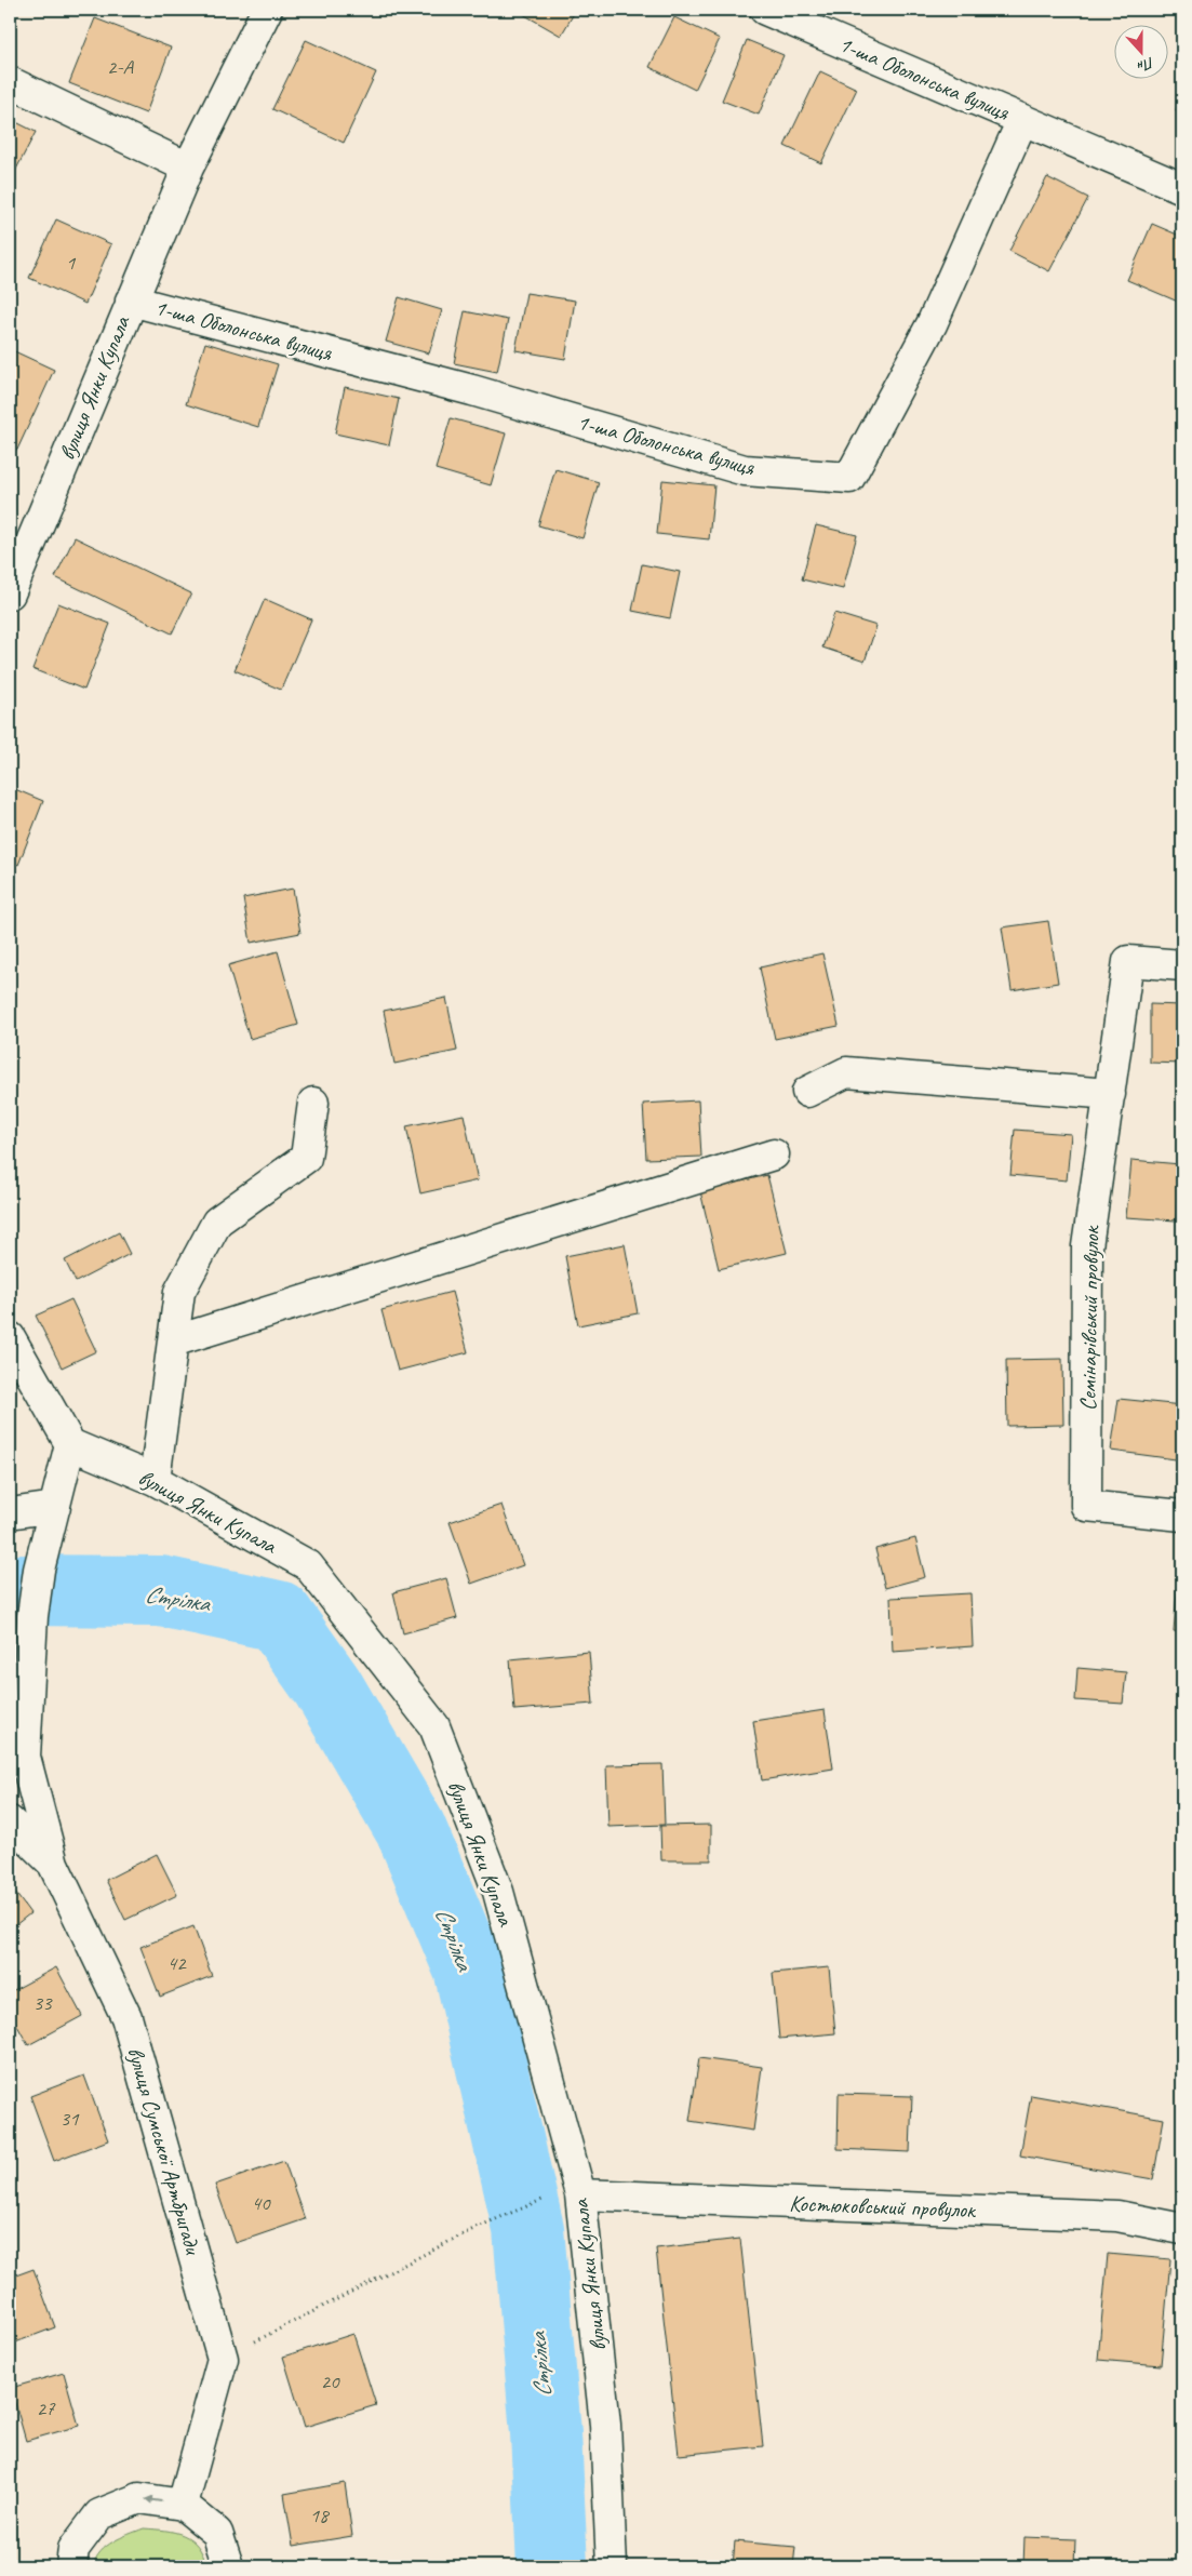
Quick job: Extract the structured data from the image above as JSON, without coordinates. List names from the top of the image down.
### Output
{
  "streets": {
    "street": [
      "1-ша Оболонська вулиця",
      "вулиця Янки Купала",
      "Семінарівський провулок",
      "вулиця Сумської Артбригади",
      "Костюковський провулок"
    ]
  },
  "crossings": [
    ["1-ша Оболонська вулиця", "вулиця Янки Купала"],
    ["вулиця Янки Купала", "Костюковський провулок"]
  ],
  "water": ["Стрілка"],
  "house_numbers": [
    "2-А",
    "1",
    "42",
    "33",
    "31",
    "40",
    "20",
    "27",
    "18"
  ],
  "north": "bottom"
}
